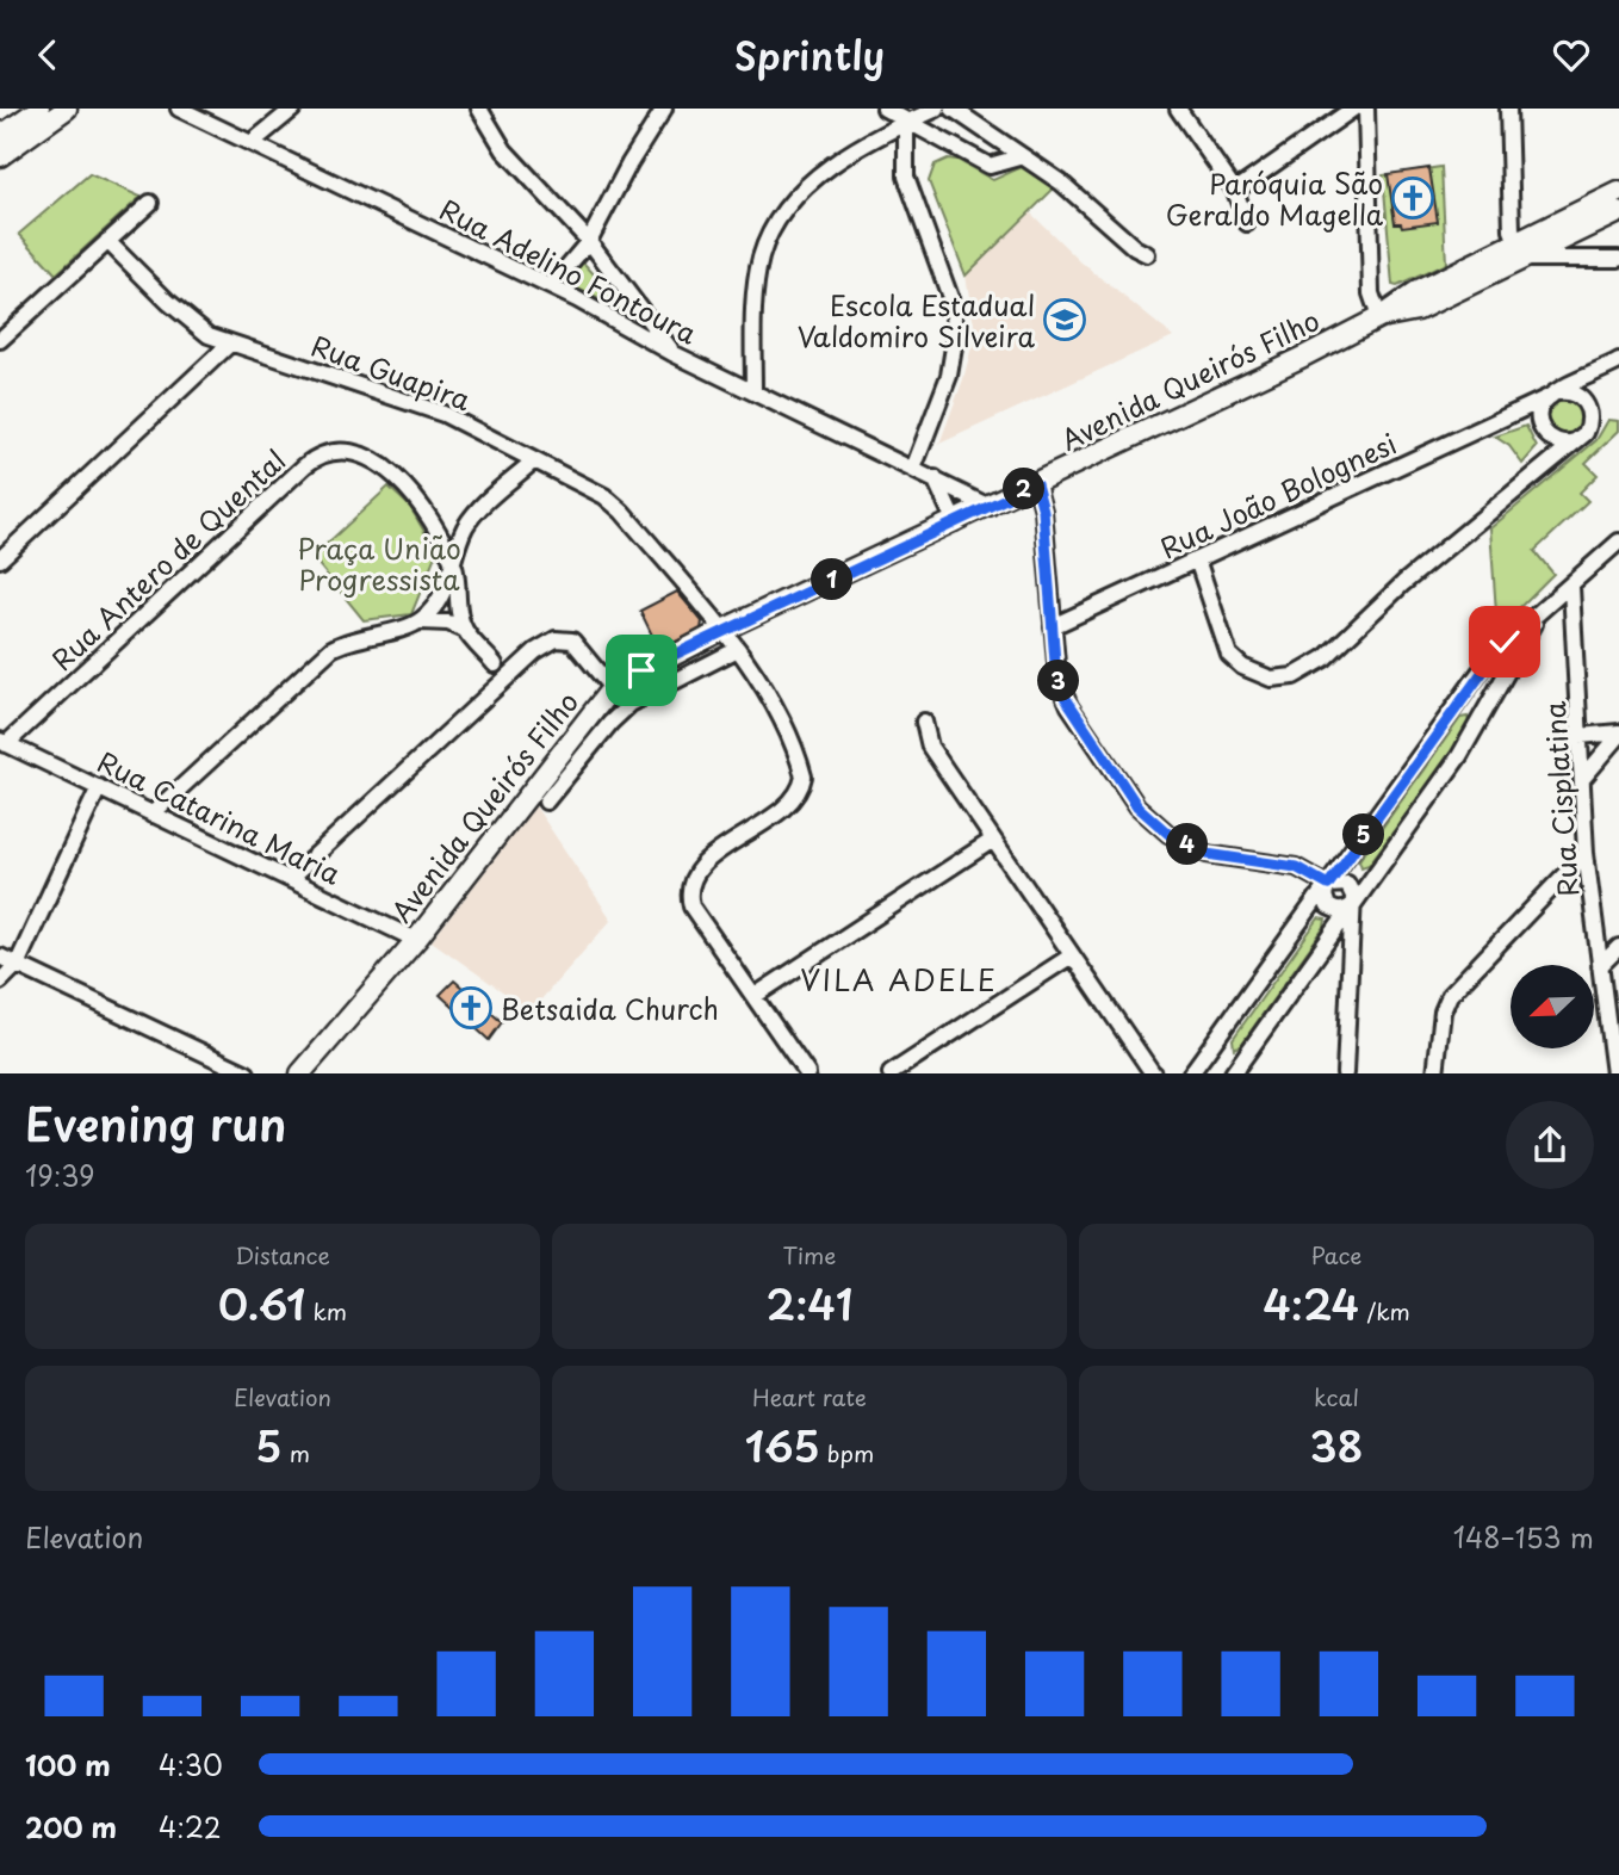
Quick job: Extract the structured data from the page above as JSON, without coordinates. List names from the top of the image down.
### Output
{
  "streets": {
    "main road": ["Avenida Queirós Filho"],
    "street": [
      "Rua Adelino Fontoura",
      "Rua Guapira",
      "Rua João Bolognesi",
      "Rua Antero de Quental",
      "Rua Cisplatina",
      "Rua Catarina Maria"
    ]
  },
  "crossings": [
    ["Rua Adelino Fontoura", "Avenida Queirós Filho"],
    ["Rua Guapira", "Avenida Queirós Filho"],
    ["Avenida Queirós Filho", "Rua Catarina Maria"],
    ["Rua Antero de Quental", "Rua Catarina Maria"]
  ],
  "districts": ["VILA ADELE"],
  "parks": ["Praça União Progressista"],
  "places": {
    "church": ["Paróquia São Geraldo Magella", "Betsaida Church"],
    "school or university": ["Escola Estadual Valdomiro Silveira"]
  },
  "north": "bottom left",
  "page": {
    "header": "Sprintly",
    "pins": [
      "2",
      "1",
      "3",
      "5",
      "4"
    ],
    "heading": ["Evening run", "19:39"],
    "stats": [
      ["Distance", "0.61 km"],
      ["Time", "2:41"],
      ["Pace", "4:24 /km"],
      ["Elevation", "5 m"],
      ["Heart rate", "165 bpm"],
      ["kcal", "38"]
    ],
    "chart": ["Elevation", "148–153 m"],
    "list": [
      {
        "name": "100 m",
        "note": "4:30"
      },
      {
        "name": "200 m",
        "note": "4:22"
      }
    ]
  }
}
